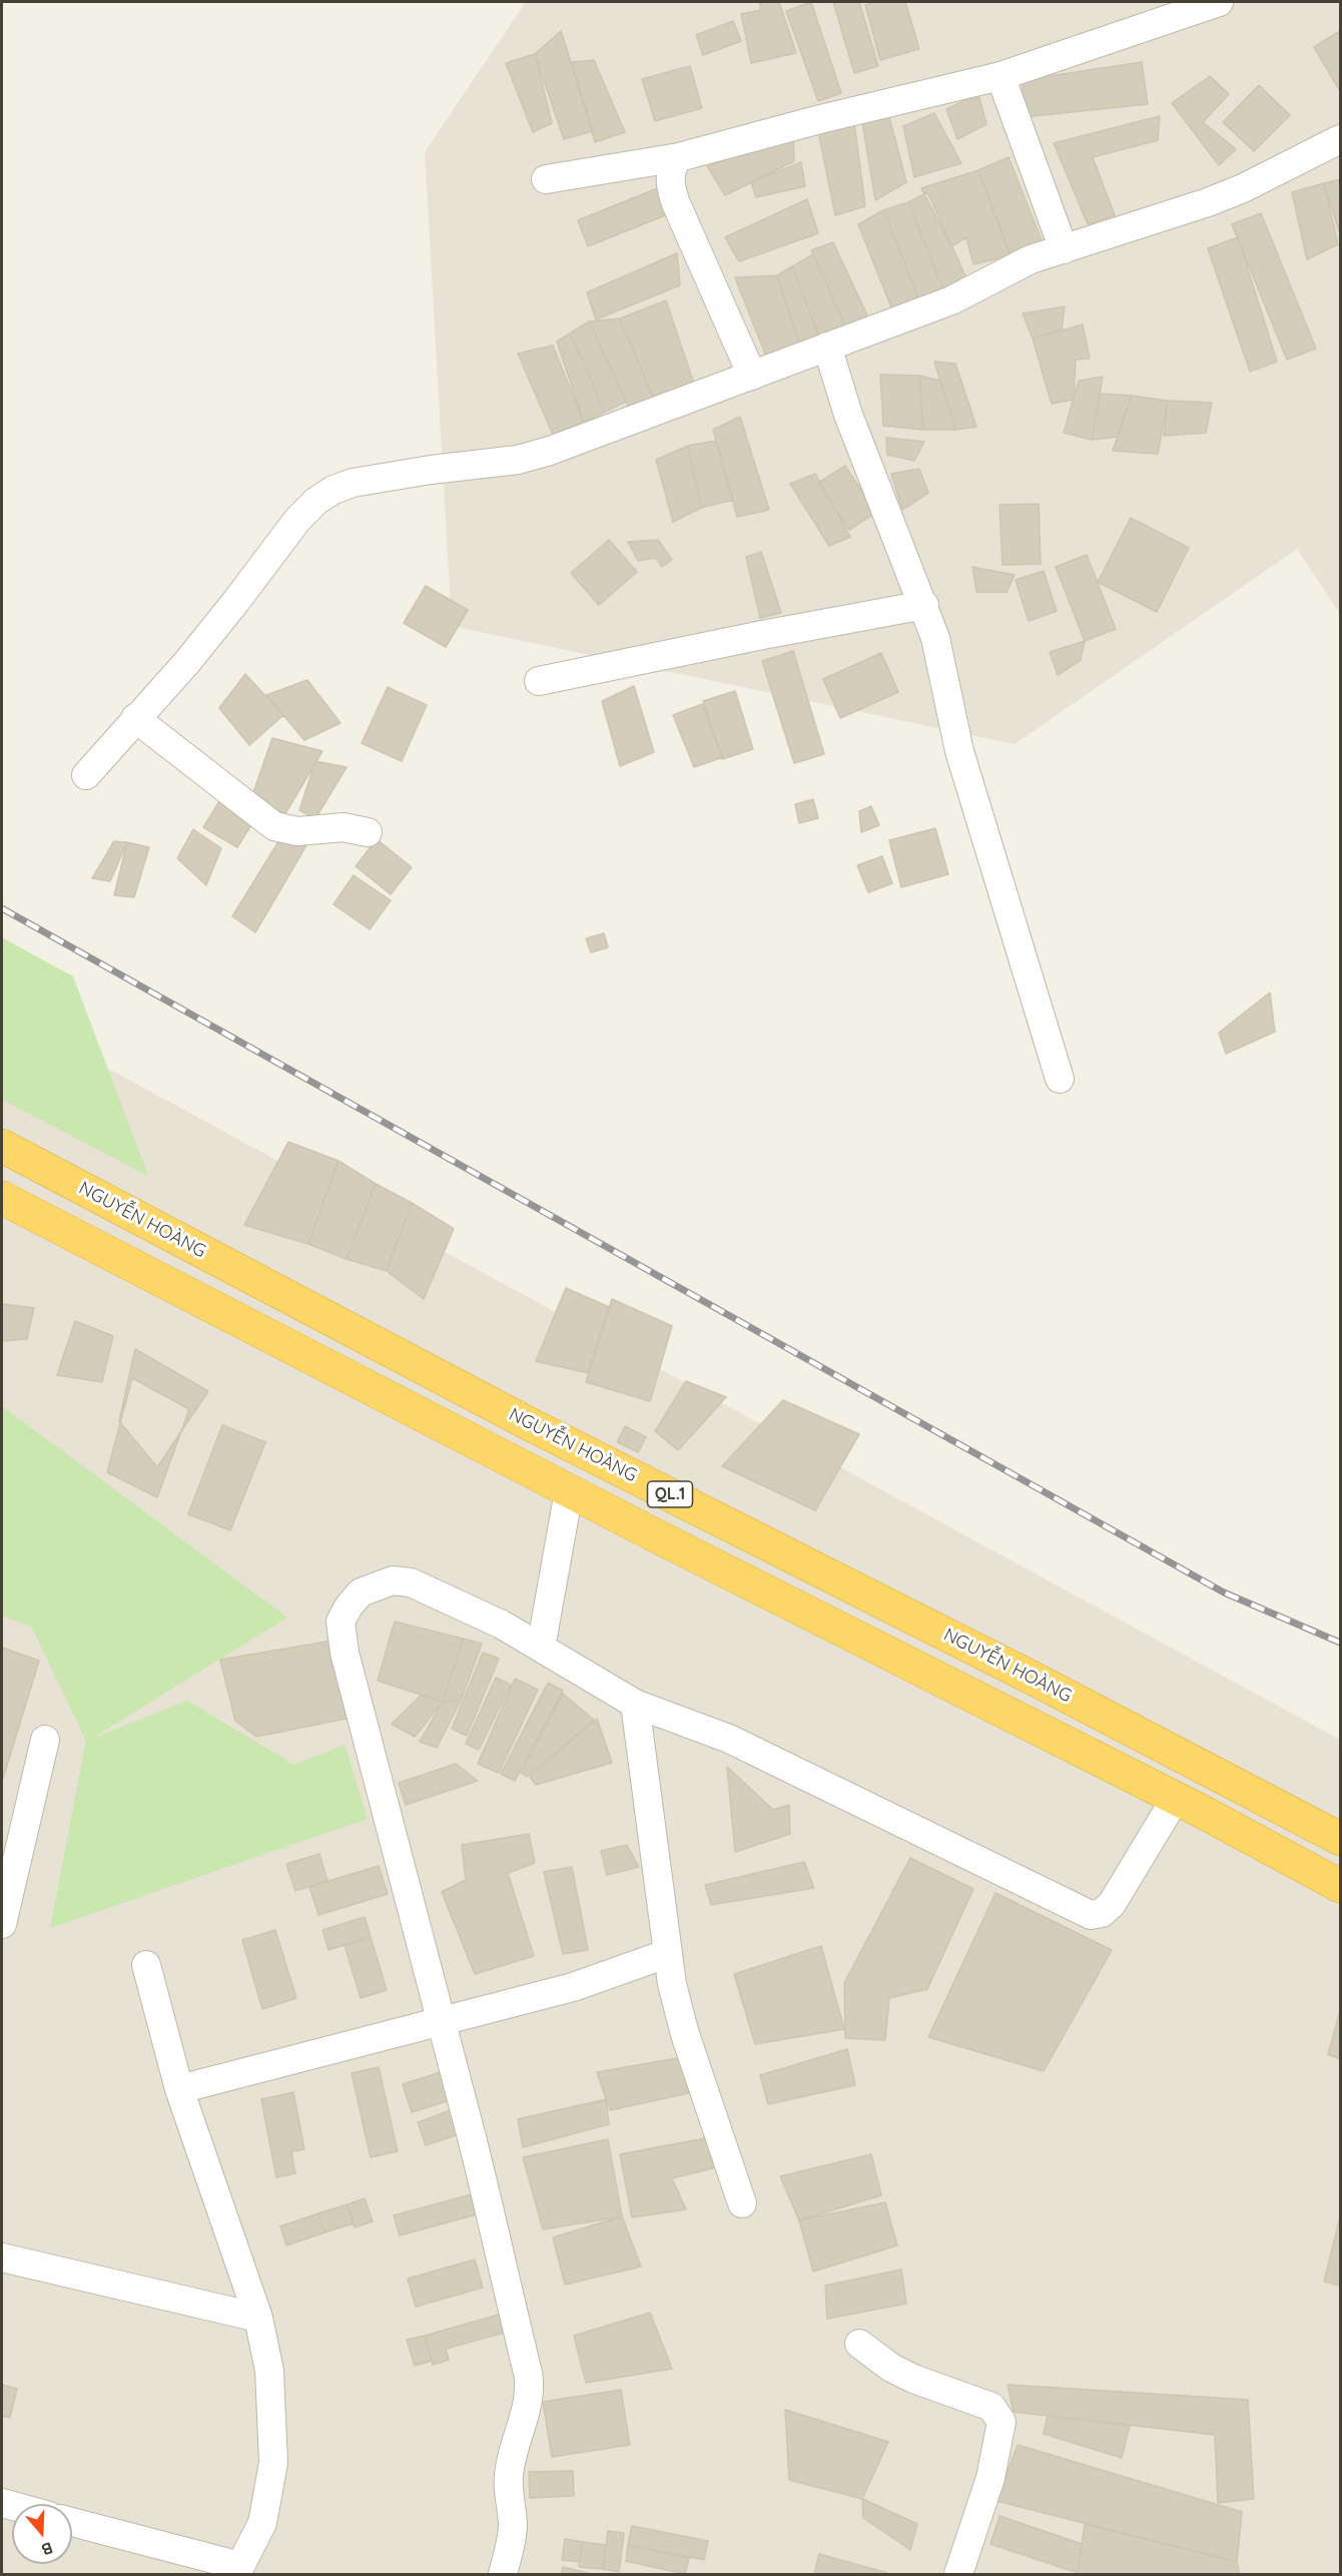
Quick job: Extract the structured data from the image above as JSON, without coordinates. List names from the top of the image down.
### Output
{
  "streets": {
    "highway": ["NGUYỄN HOÀNG", "QL.1"]
  },
  "north": "bottom"
}
